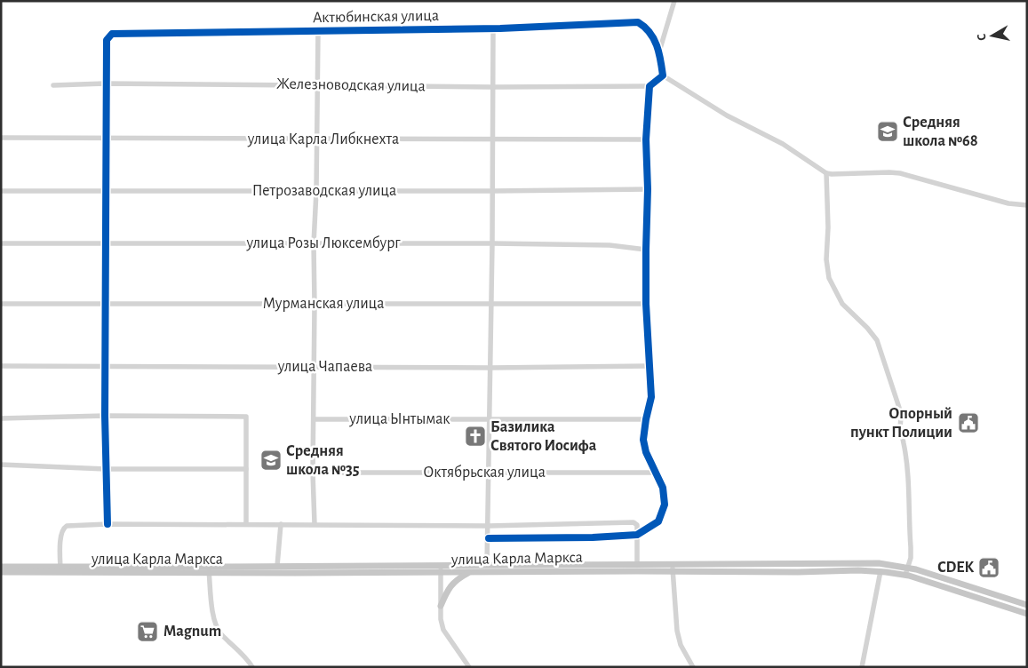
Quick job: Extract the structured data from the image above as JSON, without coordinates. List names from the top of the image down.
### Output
{
  "streets": {
    "main road": ["улица Карла Маркса"],
    "street": [
      "Актюбинская улица",
      "Железноводская улица",
      "улица Карла Либкнехта",
      "Петрозаводская улица",
      "улица Розы Люксембург",
      "Мурманская улица",
      "улица Чапаева",
      "улица Ынтымак",
      "Октябрьская улица"
    ]
  },
  "crossings": [
    ["Актюбинская улица", "Железноводская улица"]
  ],
  "places": {
    "school or university": ["Средняя школа №68", "Средняя школа №35"],
    "public building": ["Опорный пункт Полиции", "CDEK"],
    "church": ["Базилика Святого Иосифа"],
    "supermarket": ["Magnum"]
  },
  "north": "left"
}
